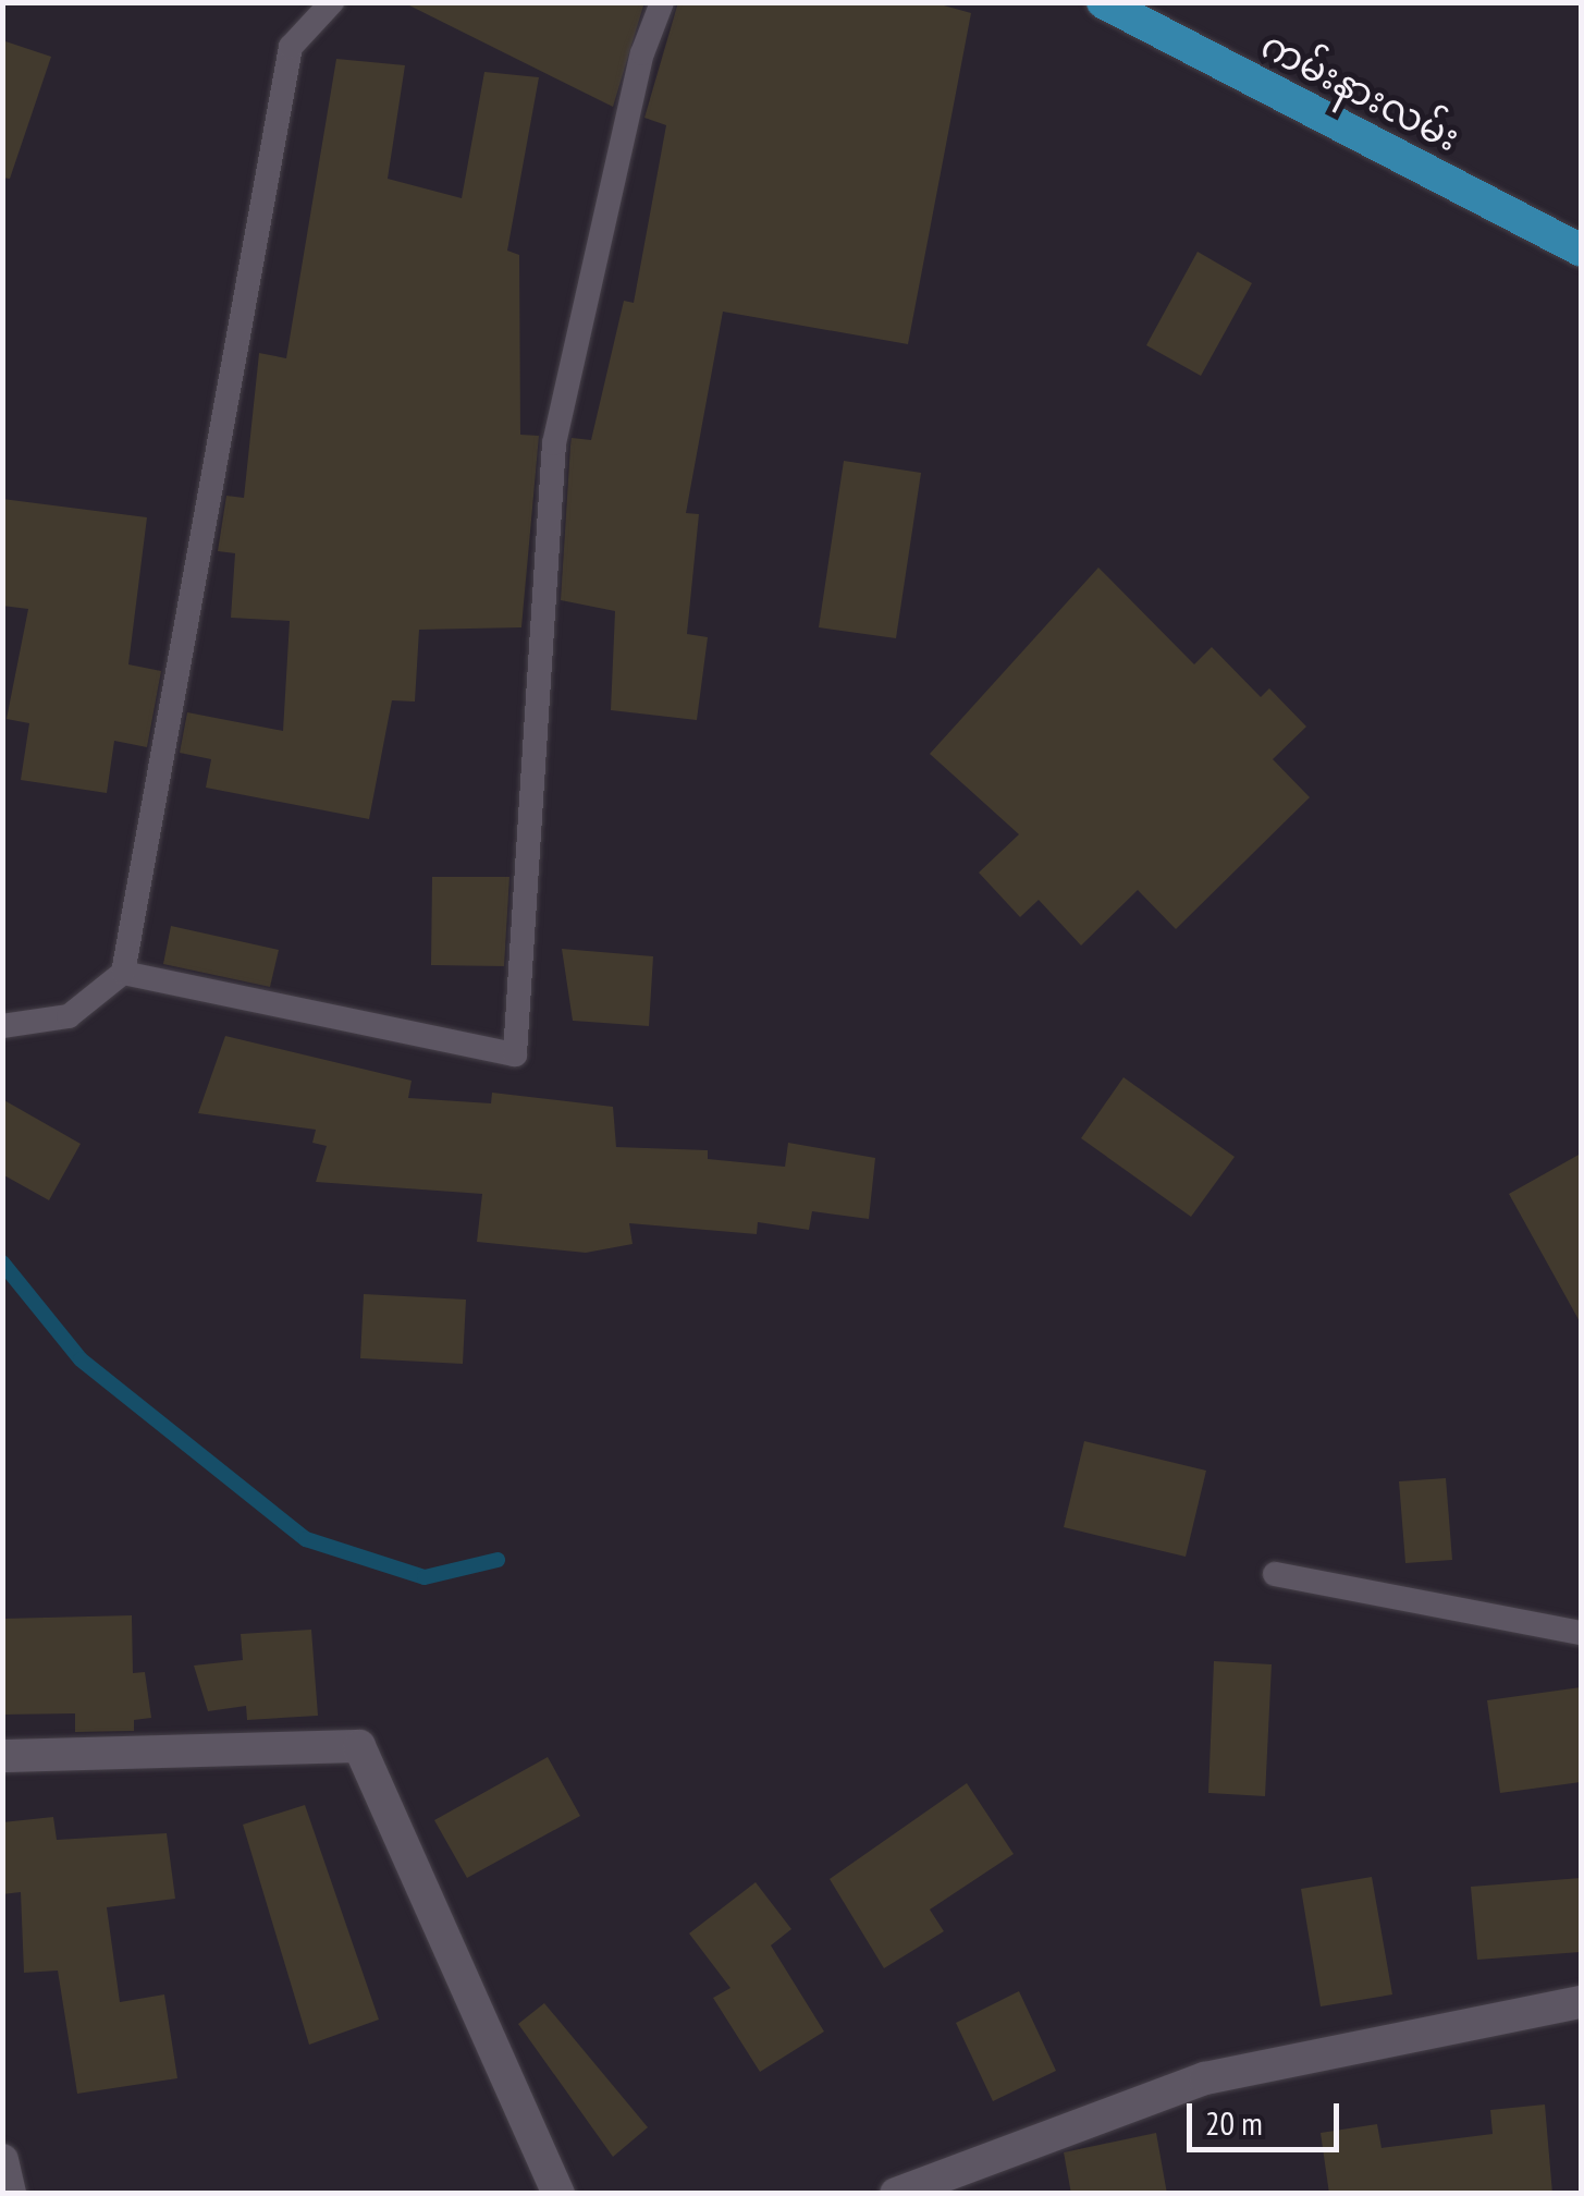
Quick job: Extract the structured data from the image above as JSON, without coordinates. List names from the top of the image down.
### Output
{
  "streets": {
    "main road": ["ကမ်းနားလမ်း"]
  },
  "scale_bar": "20 m"
}
